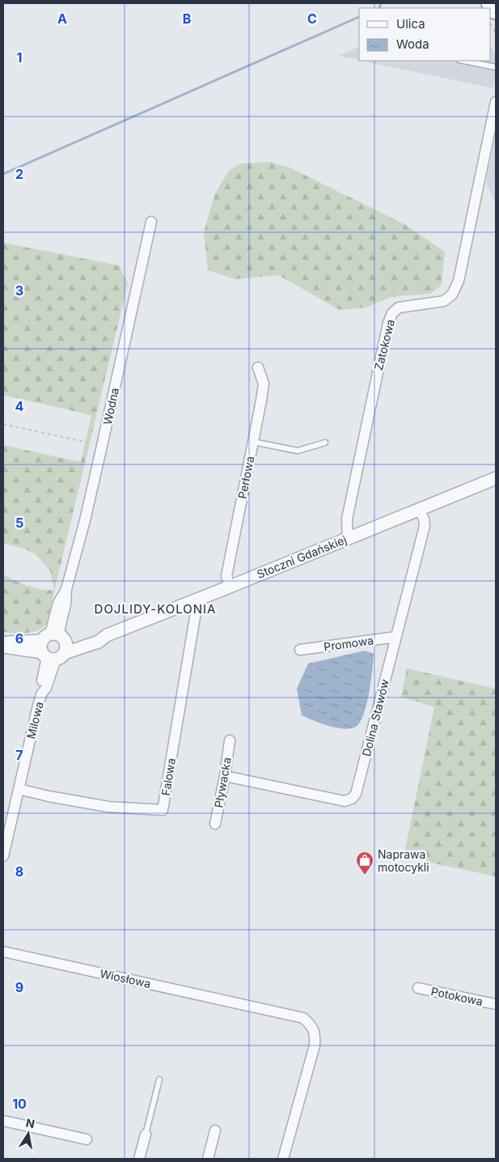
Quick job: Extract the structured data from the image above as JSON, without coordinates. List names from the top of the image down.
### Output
{
  "streets": {
    "street": [
      "Zatokowa",
      "Wodna",
      "Perłowa",
      "Stoczni Gdańskiej",
      "Promowa",
      "Dolina Stawów",
      "Milowa",
      "Falowa",
      "Pływacka",
      "Wiosłowa",
      "Potokowa"
    ]
  },
  "crossings": [
    ["Zatokowa", "Stoczni Gdańskiej"],
    ["Wodna", "Stoczni Gdańskiej"],
    ["Wodna", "Milowa"],
    ["Perłowa", "Stoczni Gdańskiej"],
    ["Stoczni Gdańskiej", "Dolina Stawów"],
    ["Stoczni Gdańskiej", "Milowa"],
    ["Stoczni Gdańskiej", "Falowa"],
    ["Promowa", "Dolina Stawów"],
    ["Dolina Stawów", "Pływacka"],
    ["Milowa", "Falowa"]
  ],
  "districts": ["DOJLIDY-KOLONIA"],
  "places": {
    "shop": ["Naprawa motocykli"]
  },
  "legend": ["Ulica", "Woda"],
  "north": "top",
  "grid": {
    "columns": ["A", "B", "C"],
    "rows": [
      "1",
      "2",
      "3",
      "4",
      "5",
      "6",
      "7",
      "8",
      "9",
      "10"
    ]
  }
}
